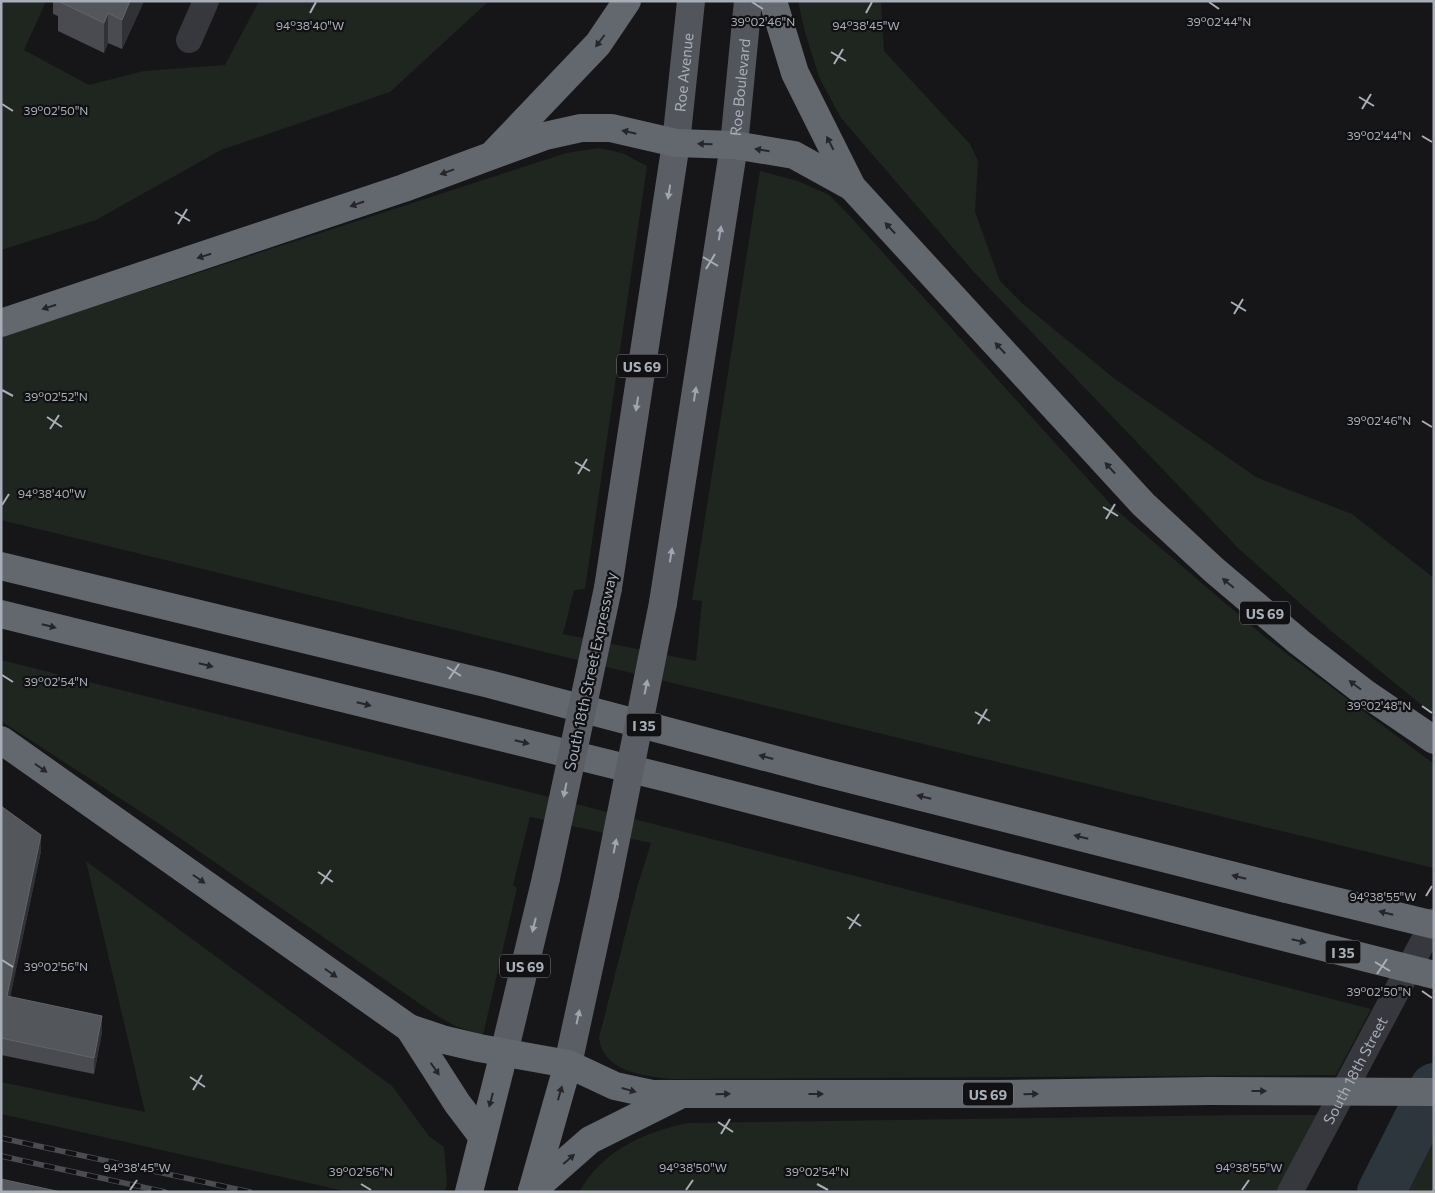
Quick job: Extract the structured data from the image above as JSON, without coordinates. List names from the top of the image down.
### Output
{
  "streets": {
    "highway": ["US 69", "South 18th Street Expressway", "I 35"],
    "main road": ["Roe Avenue", "Roe Boulevard"],
    "street": ["South 18th Street"]
  },
  "crossings": [
    ["Roe Avenue", "US 69"],
    ["Roe Avenue", "South 18th Street Expressway"],
    ["Roe Boulevard", "US 69"],
    ["US 69", "South 18th Street Expressway"]
  ],
  "coordinates": [
    "39°02'46\"N",
    "39°02'44\"N",
    "94°38'40\"W",
    "94°38'45\"W",
    "39°02'50\"N",
    "39°02'52\"N",
    "39°02'54\"N",
    "39°02'48\"N",
    "94°38'55\"W",
    "39°02'56\"N",
    "94°38'50\"W"
  ]
}
